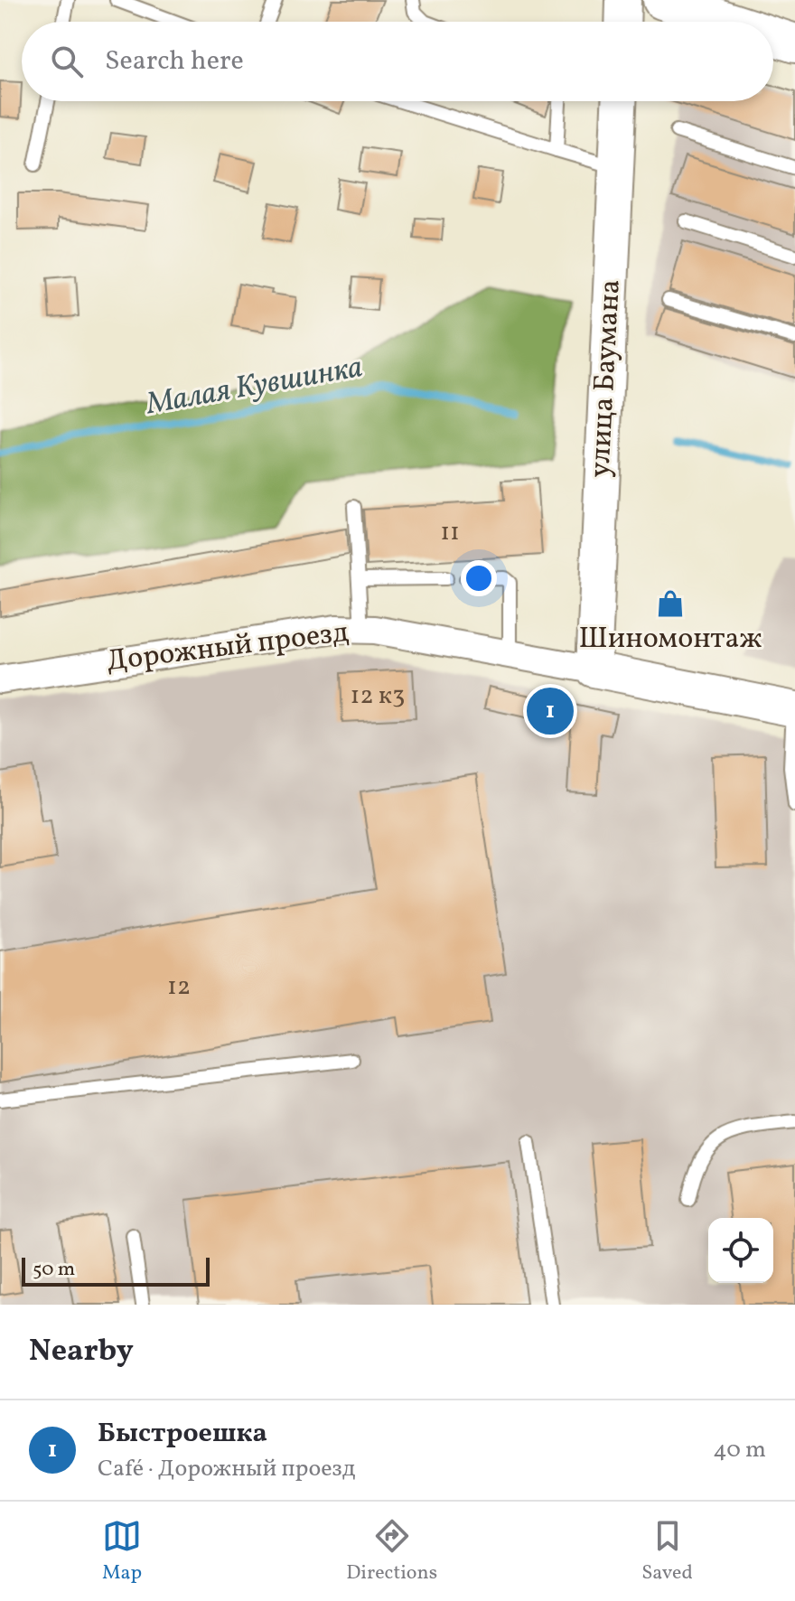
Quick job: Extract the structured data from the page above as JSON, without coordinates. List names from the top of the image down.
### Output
{
  "streets": {
    "street": ["улица Баумана", "Дорожный проезд"]
  },
  "crossings": [
    ["улица Баумана", "Дорожный проезд"]
  ],
  "water": ["Малая Кувшинка"],
  "places": {
    "shop": ["Шиномонтаж"]
  },
  "house_numbers": ["11", "12 к3", "12"],
  "scale_bar": "50 m",
  "page": {
    "search": "Search here",
    "pins": "1",
    "scale": "50 m",
    "heading": "Nearby",
    "list": [
      {
        "mark": "1",
        "name": "Быстроешка",
        "note": "Café · Дорожный проезд",
        "value": "40 m"
      }
    ],
    "nav": ["Map", "Directions", "Saved"]
  }
}
